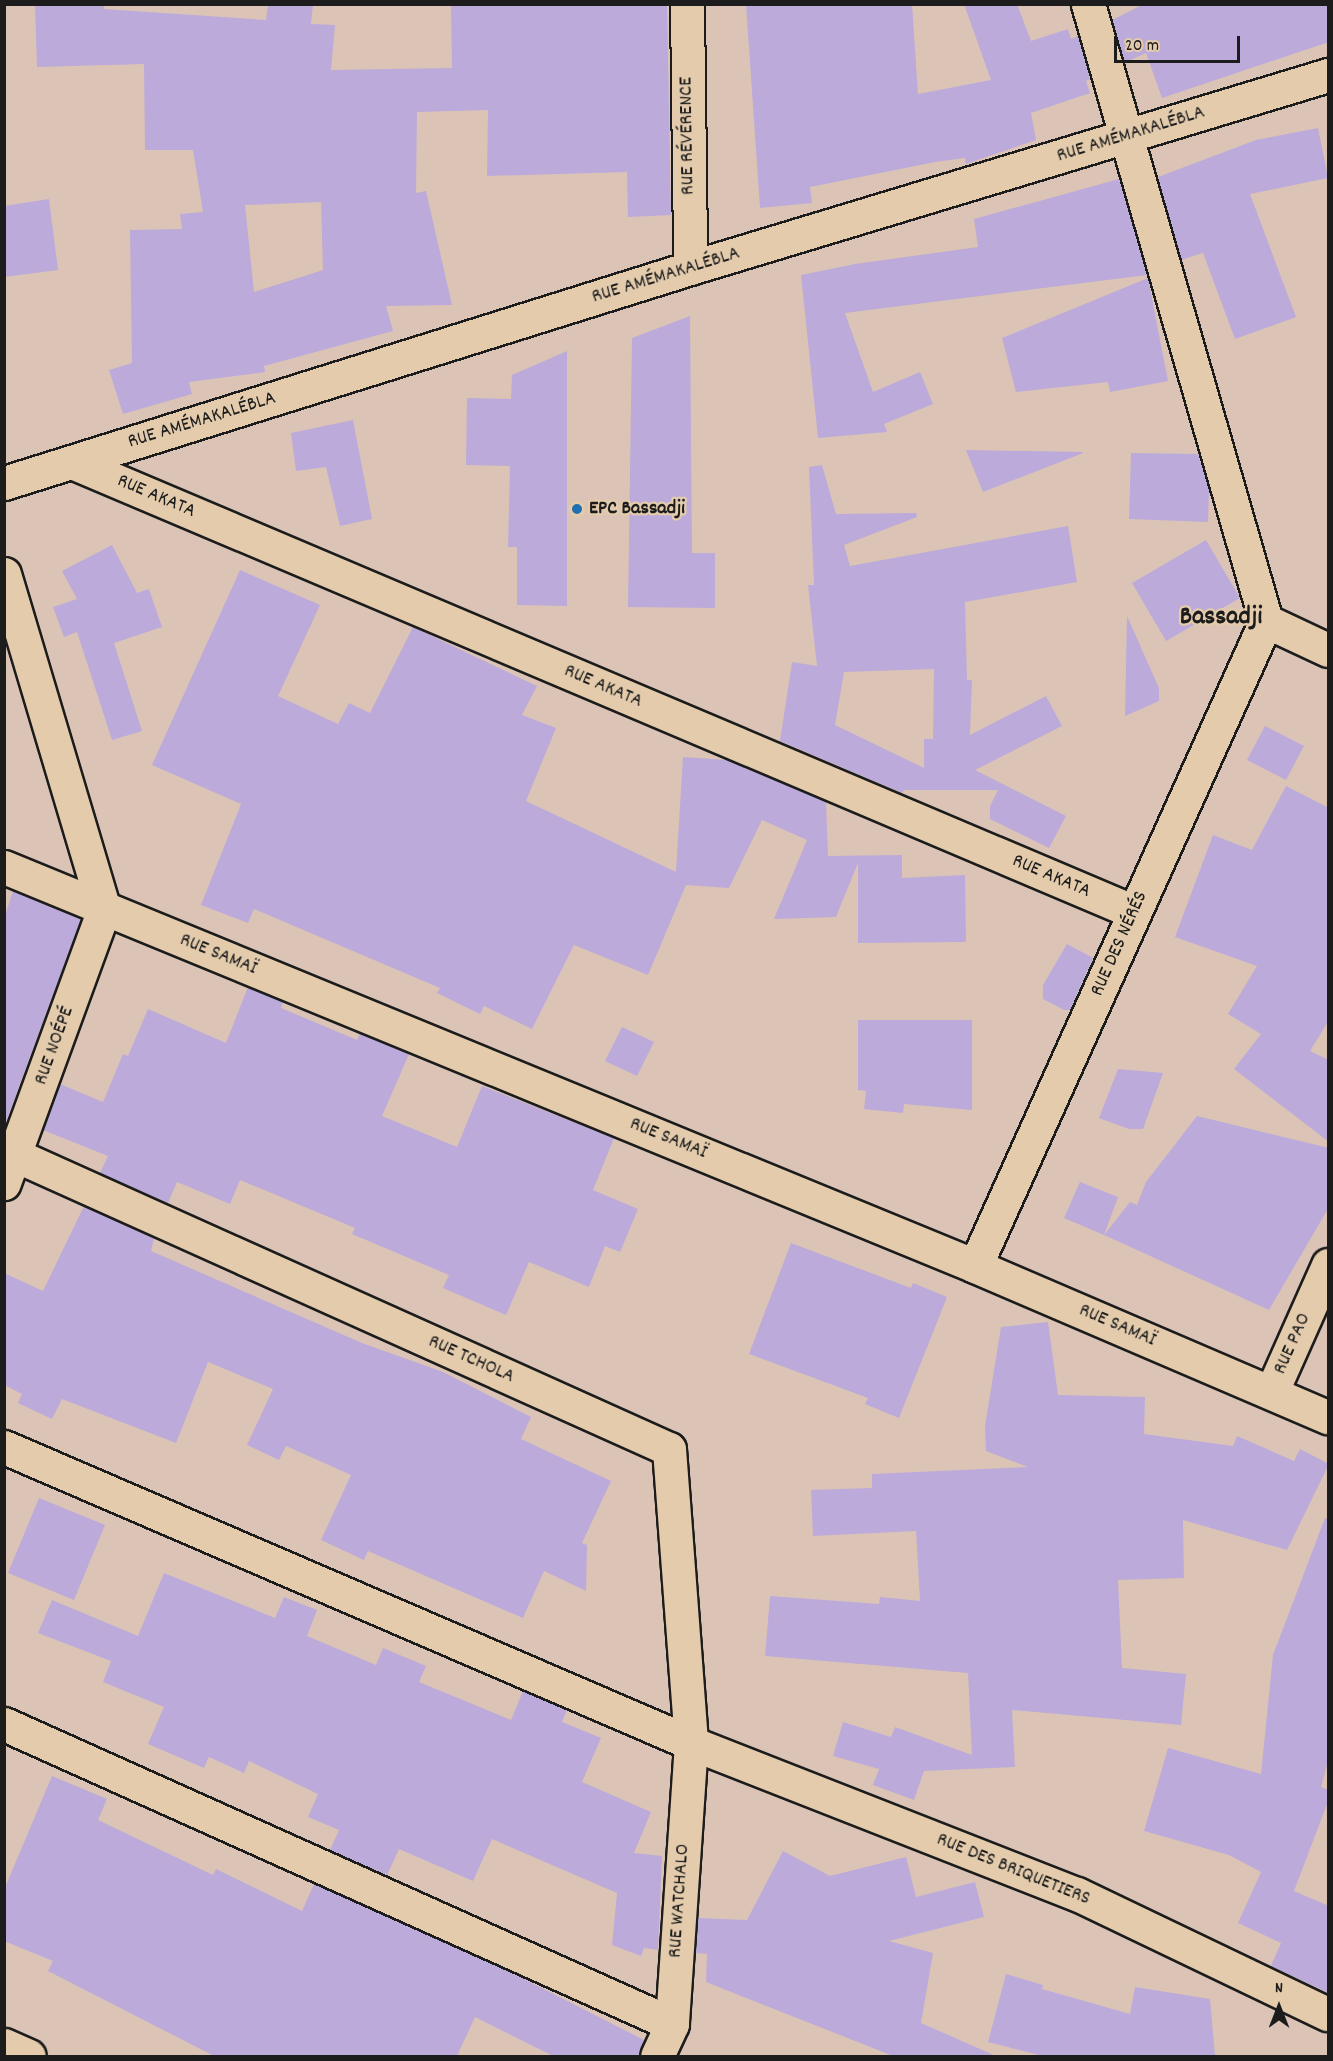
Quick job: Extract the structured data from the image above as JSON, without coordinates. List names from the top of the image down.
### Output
{
  "streets": {
    "street": [
      "RUE AMÉMAKALÉBLA",
      "RUE RÉVÉRENCE",
      "RUE AKATA",
      "RUE DES NÉRÉS",
      "RUE SAMAÏ",
      "RUE NOÉPÉ",
      "RUE PAO",
      "RUE TCHOLA",
      "RUE DES BRIQUETIERS",
      "RUE WATCHALO"
    ]
  },
  "crossings": [
    ["RUE AMÉMAKALÉBLA", "RUE RÉVÉRENCE"],
    ["RUE AMÉMAKALÉBLA", "RUE AKATA"],
    ["RUE AKATA", "RUE DES NÉRÉS"],
    ["RUE DES NÉRÉS", "RUE SAMAÏ"],
    ["RUE SAMAÏ", "RUE NOÉPÉ"],
    ["RUE SAMAÏ", "RUE PAO"],
    ["RUE NOÉPÉ", "RUE TCHOLA"],
    ["RUE TCHOLA", "RUE DES BRIQUETIERS"],
    ["RUE TCHOLA", "RUE WATCHALO"],
    ["RUE DES BRIQUETIERS", "RUE WATCHALO"]
  ],
  "districts": ["Bassadji"],
  "places": ["EPC Bassadji"],
  "scale_bar": "20 m",
  "north": "top"
}
